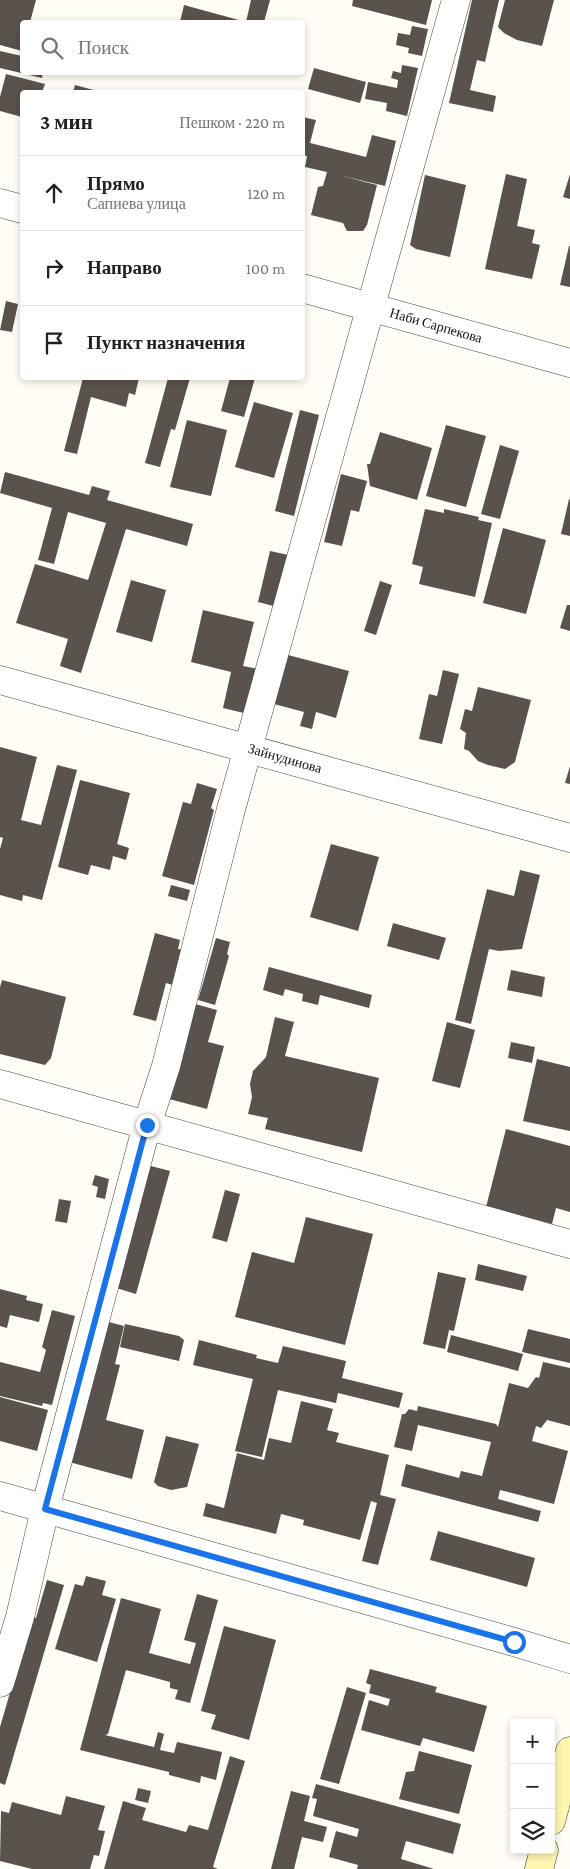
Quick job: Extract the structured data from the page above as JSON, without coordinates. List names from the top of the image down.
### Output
{
  "streets": {
    "street": ["Наби Сарпекова", "Зайнудинова"]
  },
  "page": {
    "search": "Поиск",
    "heading": ["3 мин", "Пешком · 220 m"],
    "list": [
      ["Прямо", "Сапиева улица", "120 m"],
      ["Направо", "100 m"],
      "Пункт назначения"
    ],
    "map_buttons": ["+", "−"]
  }
}
